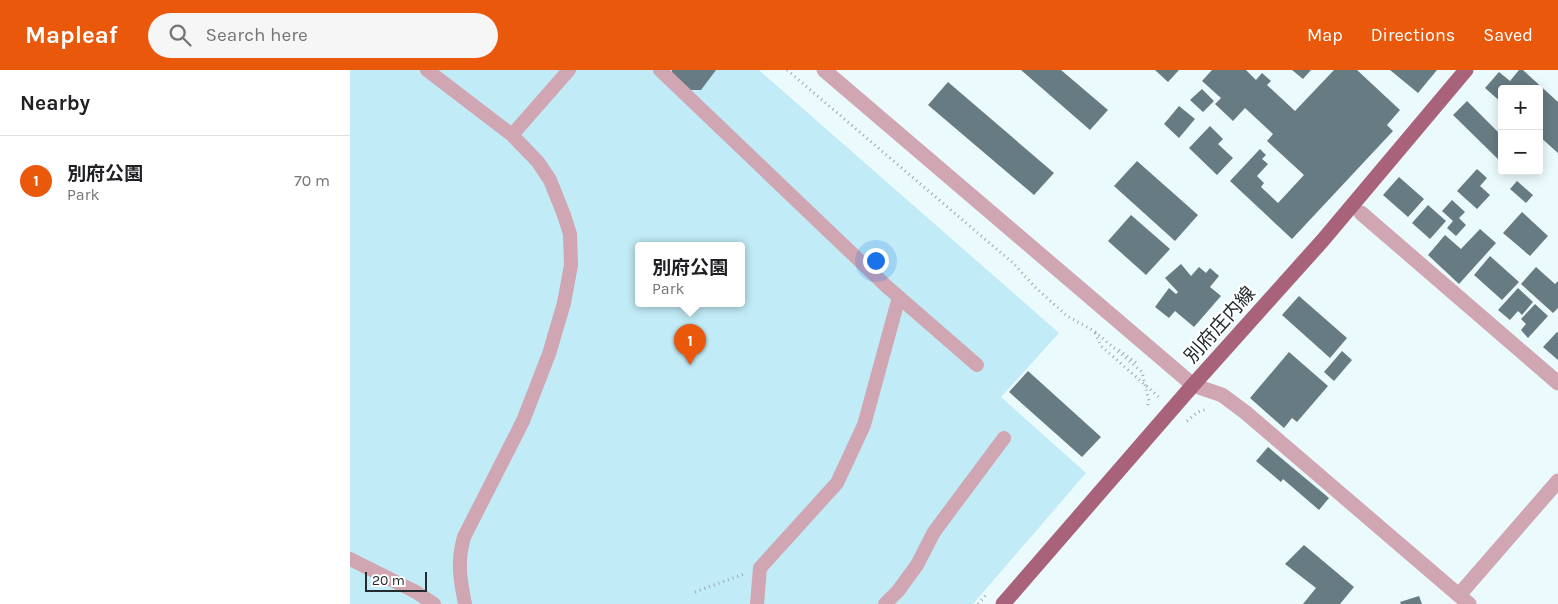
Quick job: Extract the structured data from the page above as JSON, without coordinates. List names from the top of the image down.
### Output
{
  "streets": {
    "main road": ["別府庄内線"]
  },
  "scale_bar": "20 m",
  "page": {
    "header": "Mapleaf",
    "search": "Search here",
    "nav": ["Map", "Directions", "Saved"],
    "heading": "Nearby",
    "map_buttons": ["+", "−"],
    "list": [
      {
        "mark": "1",
        "name": "別府公園",
        "note": "Park",
        "value": "70 m"
      }
    ],
    "popup": ["別府公園", "Park"],
    "pins": "1",
    "scale": "20 m"
  }
}
